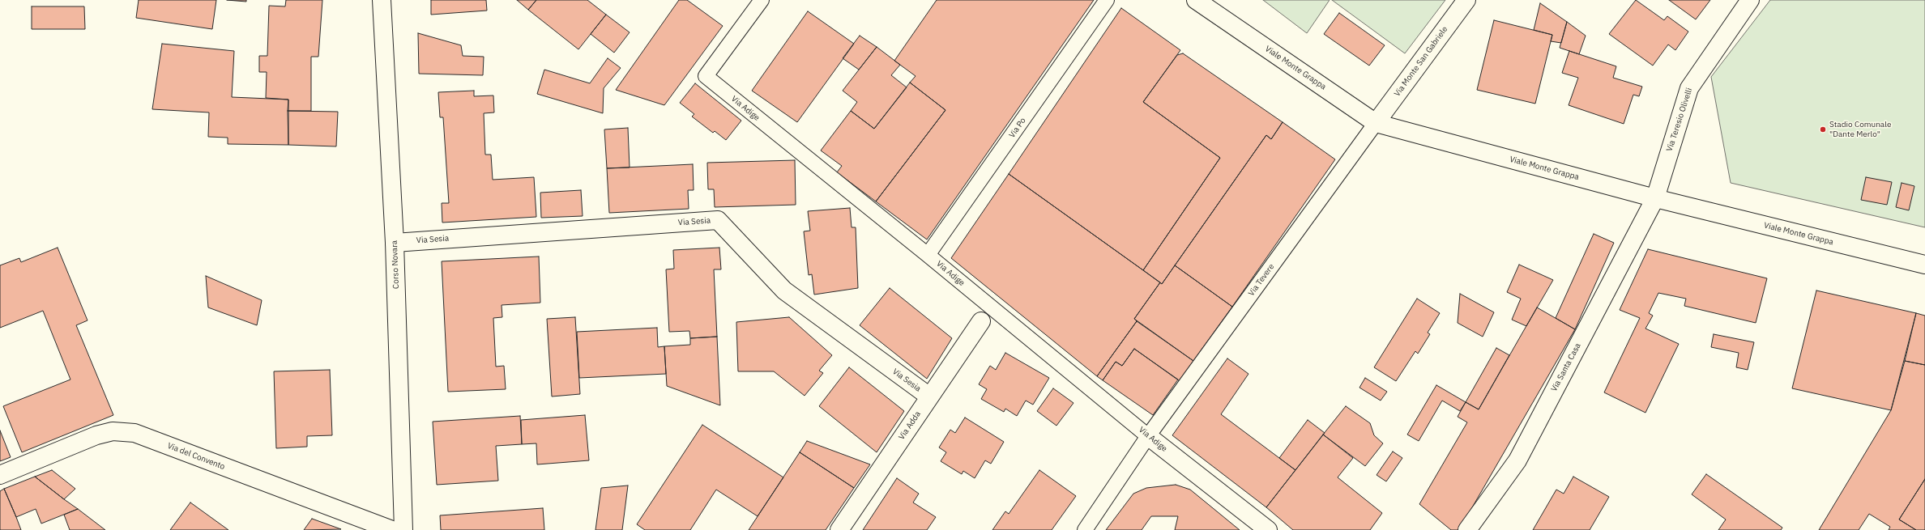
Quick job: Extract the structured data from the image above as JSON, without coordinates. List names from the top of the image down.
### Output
{
  "streets": {
    "street": [
      "Via Monte San Gabriele",
      "Viale Monte Grappa",
      "Via Adige",
      "Via Teresio Olivelli",
      "Via Sesia",
      "Corso Novara",
      "Via Santa Casa",
      "Via Adda",
      "Via del Convento"
    ],
    "lane": ["Via Po", "Via Tevere"]
  },
  "crossings": [
    ["Via Monte San Gabriele", "Viale Monte Grappa"],
    ["Via Monte San Gabriele", "Via Tevere"],
    ["Viale Monte Grappa", "Via Teresio Olivelli"],
    ["Viale Monte Grappa", "Via Tevere"],
    ["Viale Monte Grappa", "Via Santa Casa"],
    ["Via Adige", "Via Po"],
    ["Via Adige", "Via Tevere"],
    ["Via Teresio Olivelli", "Via Santa Casa"],
    ["Via Sesia", "Corso Novara"],
    ["Via Sesia", "Via Adda"]
  ],
  "places": ["Stadio Comunale \"Dante Merlo\""]
}
